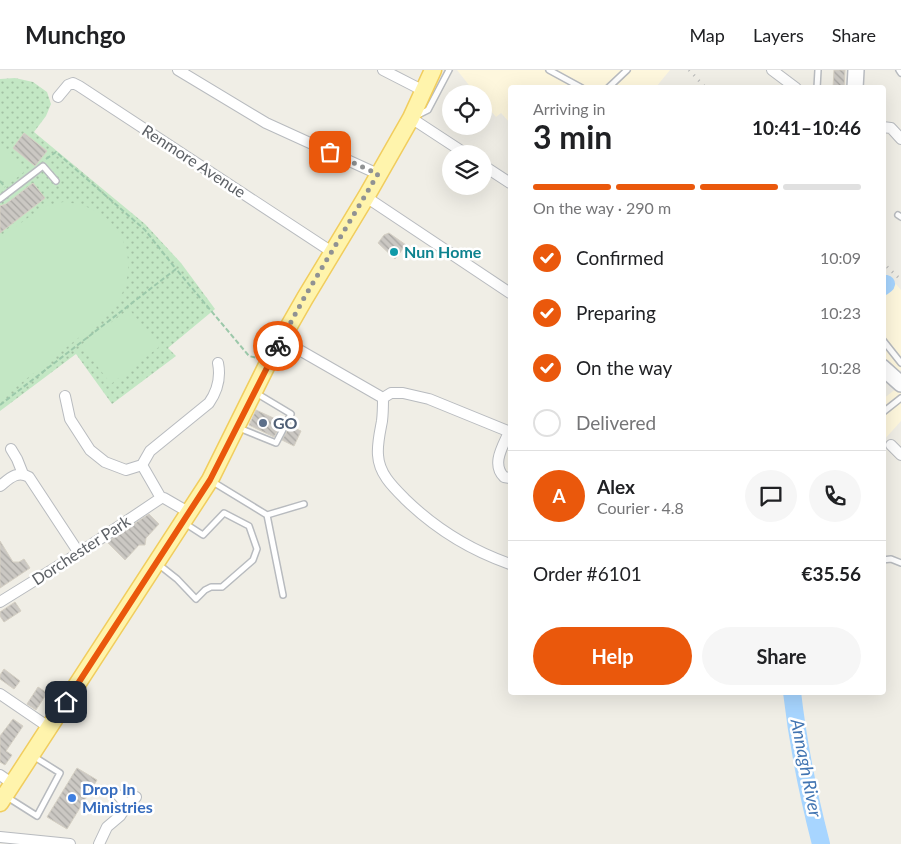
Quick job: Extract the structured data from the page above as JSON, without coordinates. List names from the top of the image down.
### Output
{
  "streets": {
    "street": ["Renmore Avenue", "Dorchester Park"]
  },
  "water": ["Annagh River"],
  "places": ["Nun Home", "GO", "Drop In Ministries"],
  "page": {
    "header": "Munchgo",
    "nav": ["Map", "Layers", "Share"],
    "heading": ["3 min", "Arriving in", "10:41–10:46"],
    "panel": [
      "Alex",
      "Courier · 4.8",
      "Order #6101",
      "€35.56"
    ],
    "bar": "On the way · 290 m",
    "list": [
      ["Confirmed", "10:09"],
      ["Preparing", "10:23"],
      ["On the way", "10:28"],
      "Delivered"
    ],
    "round": "A",
    "buttons": ["Help", "Share"]
  }
}
